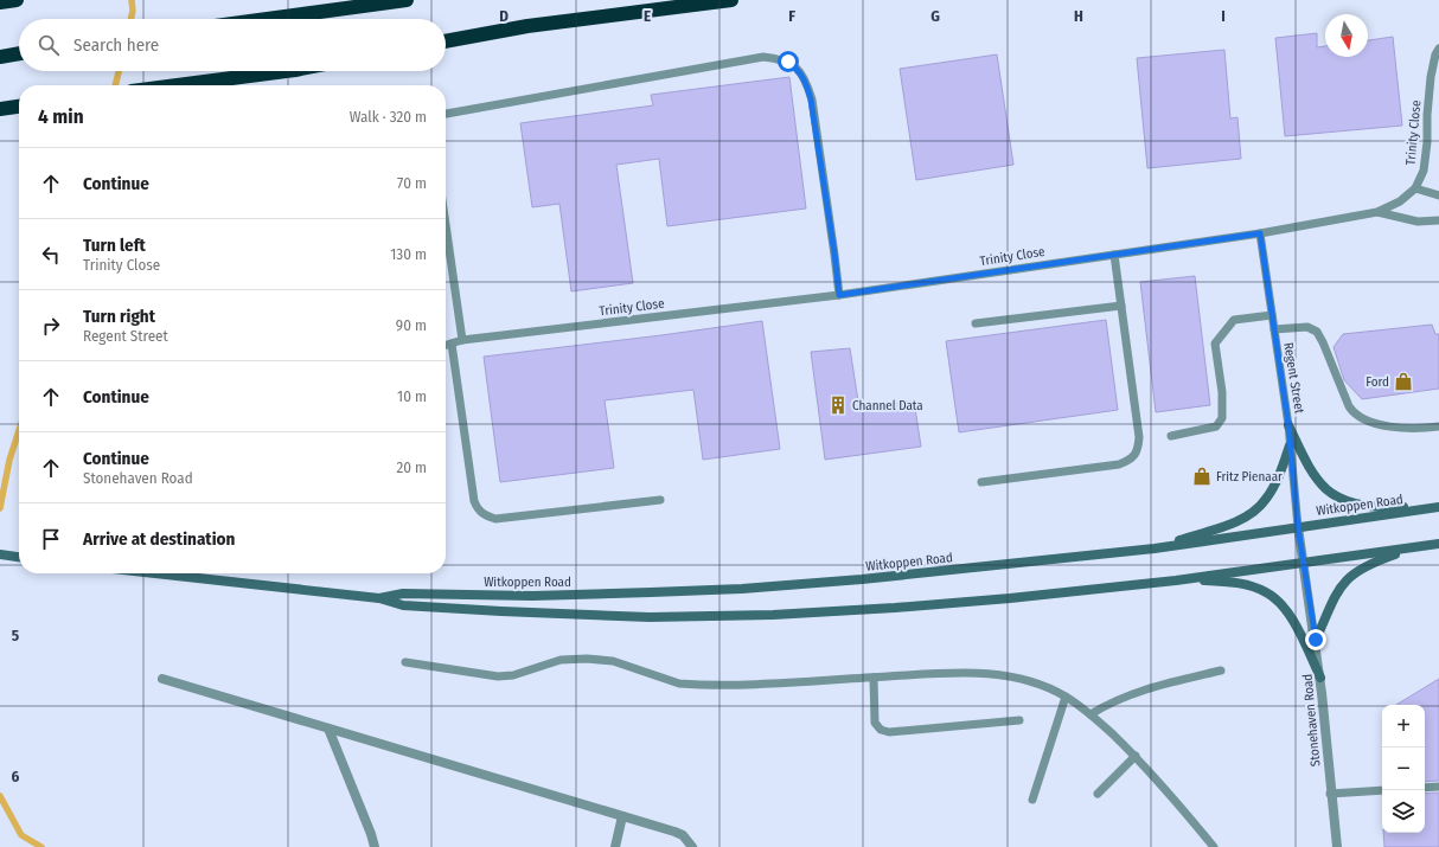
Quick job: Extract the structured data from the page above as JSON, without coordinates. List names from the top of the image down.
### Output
{
  "streets": {
    "main road": ["Witkoppen Road"],
    "street": ["Stonehaven Road"],
    "lane": ["Trinity Close", "Regent Street"]
  },
  "crossings": [
    ["Trinity Close", "Regent Street"],
    ["Regent Street", "Witkoppen Road"],
    ["Regent Street", "Stonehaven Road"],
    ["Witkoppen Road", "Stonehaven Road"]
  ],
  "places": {
    "shop": ["Ford", "Fritz Pienaar"],
    "building": ["Channel Data"]
  },
  "north": "bottom",
  "page": {
    "search": "Search here",
    "heading": ["4 min", "Walk · 320 m"],
    "list": [
      ["Continue", "70 m"],
      ["Turn left", "Trinity Close", "130 m"],
      ["Turn right", "Regent Street", "90 m"],
      ["Continue", "10 m"],
      ["Continue", "Stonehaven Road", "20 m"],
      "Arrive at destination"
    ],
    "map_buttons": ["+", "−"]
  },
  "grid": {
    "columns": [
      "D",
      "E",
      "F",
      "G",
      "H",
      "I"
    ],
    "rows": ["5", "6"]
  }
}
